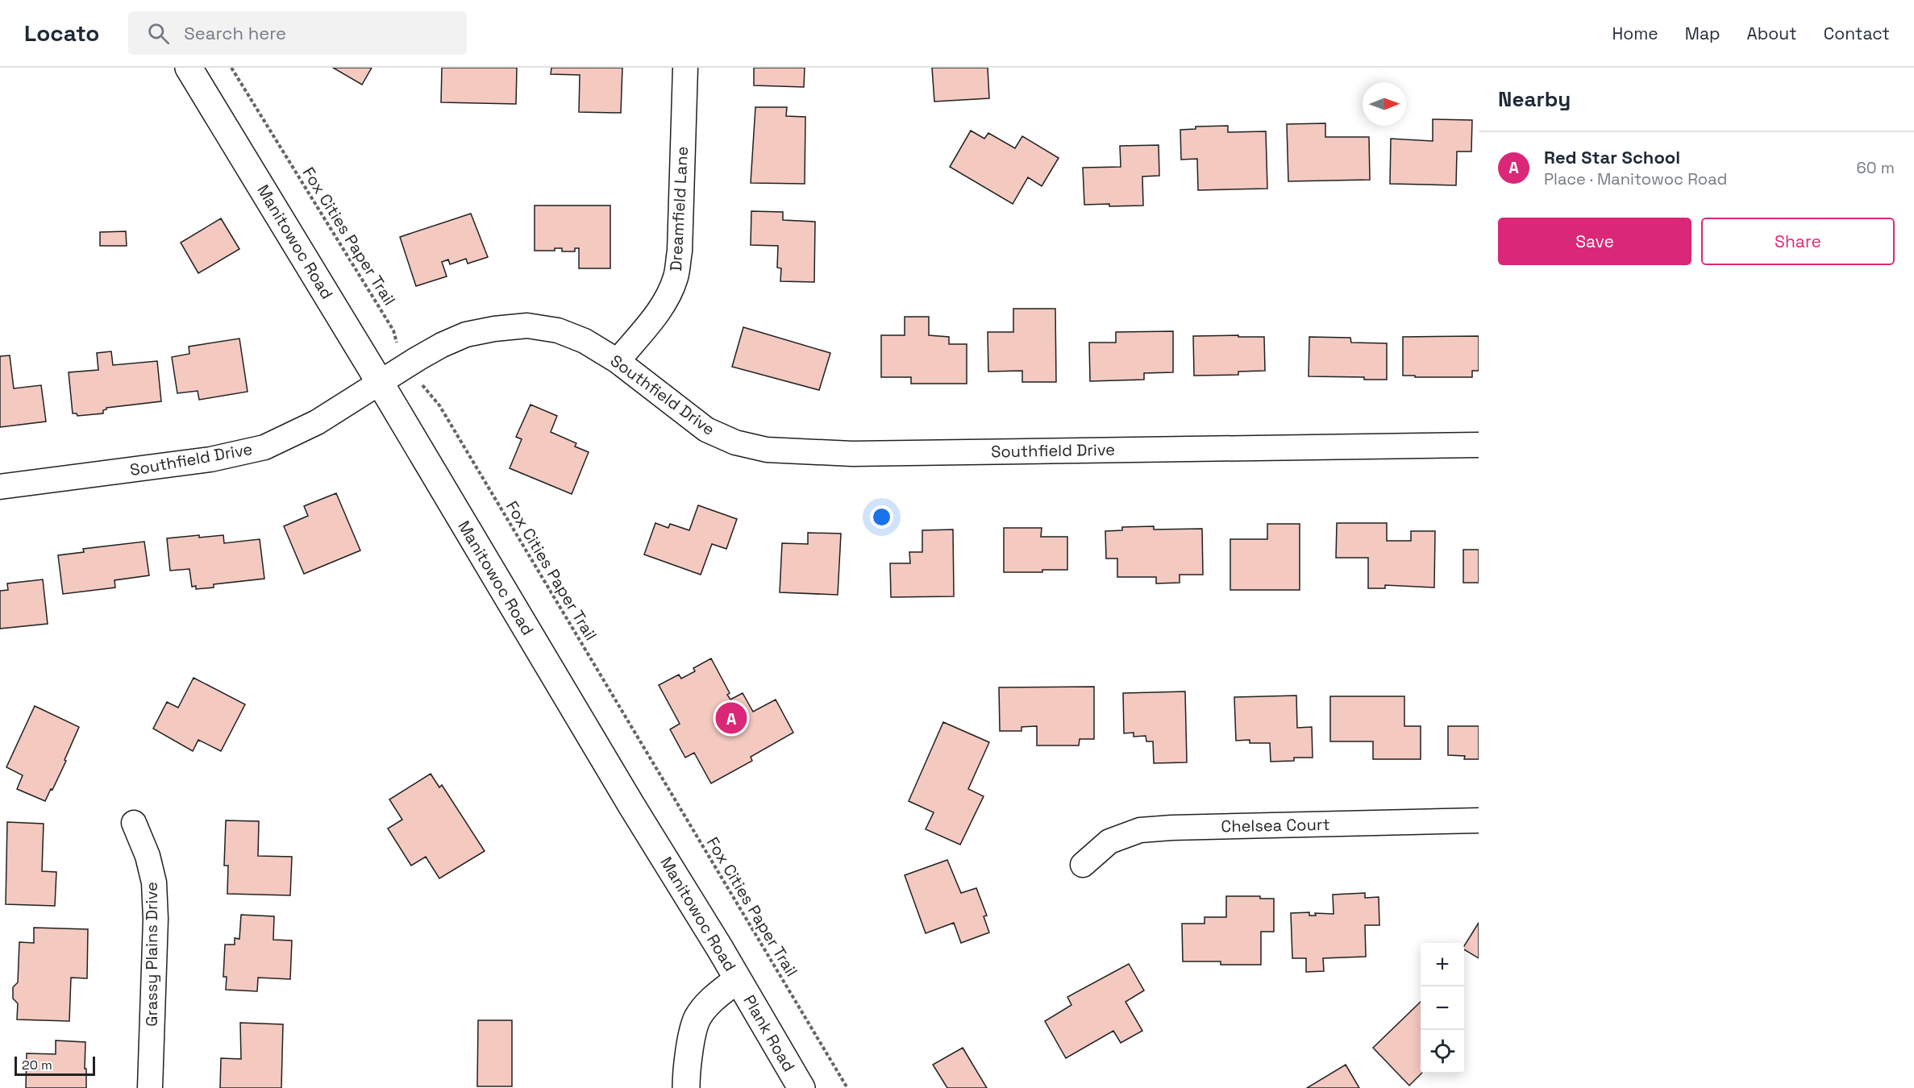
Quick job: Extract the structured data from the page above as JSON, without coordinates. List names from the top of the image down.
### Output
{
  "streets": {
    "street": [
      "Dreamfield Lane",
      "Manitowoc Road",
      "Southfield Drive",
      "Chelsea Court",
      "Grassy Plains Drive",
      "Plank Road"
    ],
    "path": ["Fox Cities Paper Trail"]
  },
  "crossings": [
    ["Dreamfield Lane", "Southfield Drive"],
    ["Fox Cities Paper Trail", "Southfield Drive"],
    ["Manitowoc Road", "Southfield Drive"],
    ["Manitowoc Road", "Plank Road"]
  ],
  "scale_bar": "20 m",
  "north": "right",
  "page": {
    "header": "Locato",
    "search": "Search here",
    "nav": [
      "Home",
      "Map",
      "About",
      "Contact"
    ],
    "heading": "Nearby",
    "list": [
      {
        "mark": "A",
        "name": "Red Star School",
        "note": "Place · Manitowoc Road",
        "value": "60 m"
      }
    ],
    "buttons": ["Save", "Share"],
    "pins": "A",
    "map_buttons": ["+", "−"],
    "scale": "20 m"
  }
}
